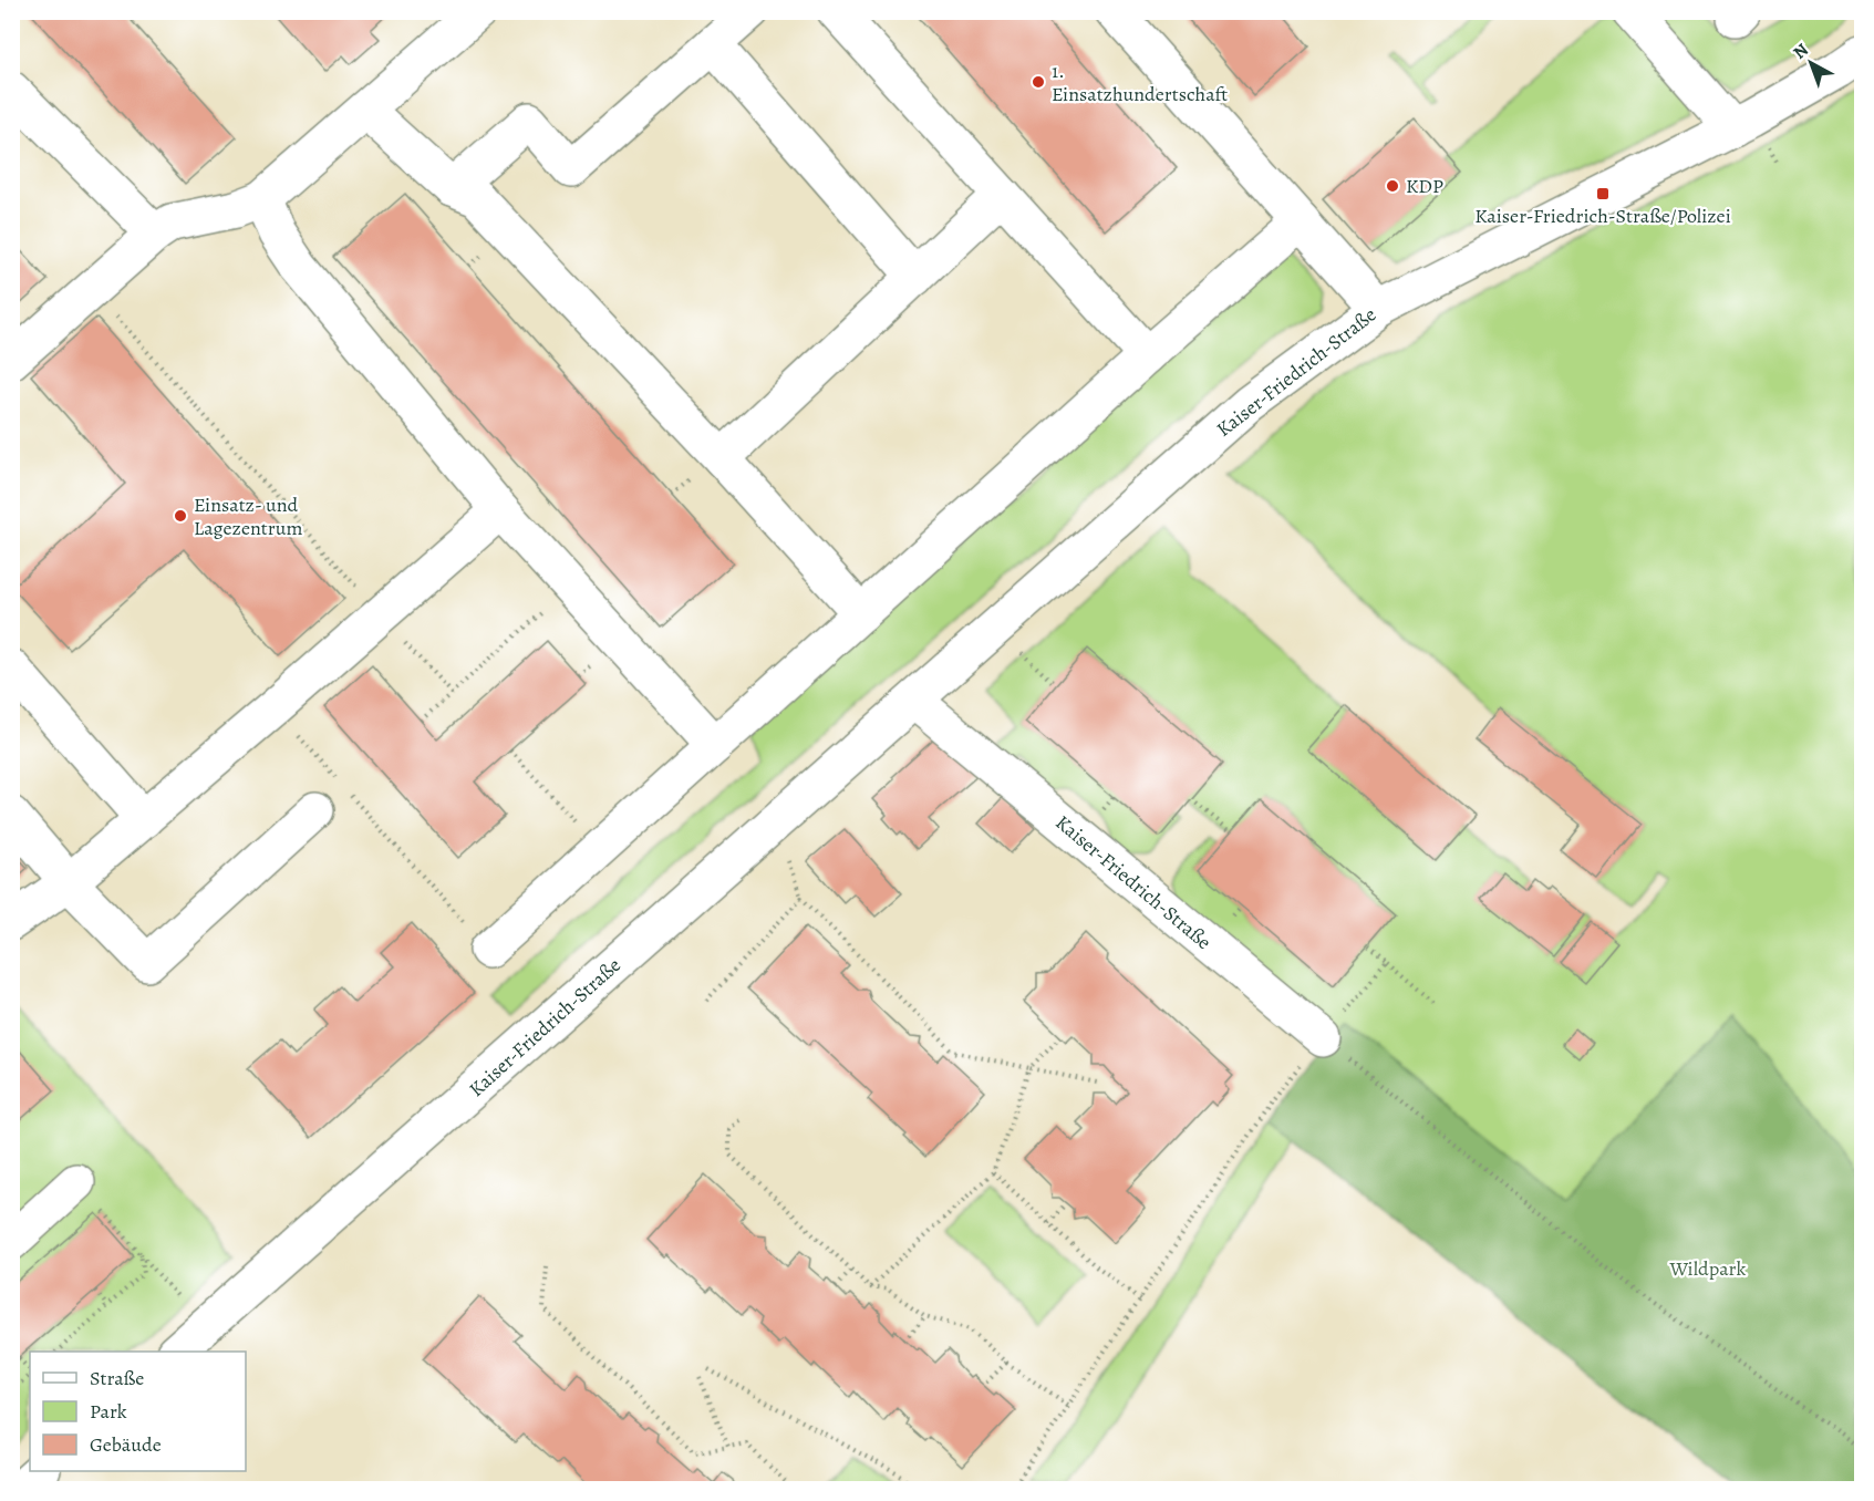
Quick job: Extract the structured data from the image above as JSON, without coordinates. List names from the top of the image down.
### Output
{
  "streets": {
    "street": ["Kaiser-Friedrich-Straße"]
  },
  "parks": ["Wildpark"],
  "places": {
    "other": ["1. Einsatzhundertschaft", "KDP", "Einsatz- und Lagezentrum"],
    "transit": ["Kaiser-Friedrich-Straße/Polizei"]
  },
  "legend": ["Straße", "Park", "Gebäude"],
  "north": "top left"
}
